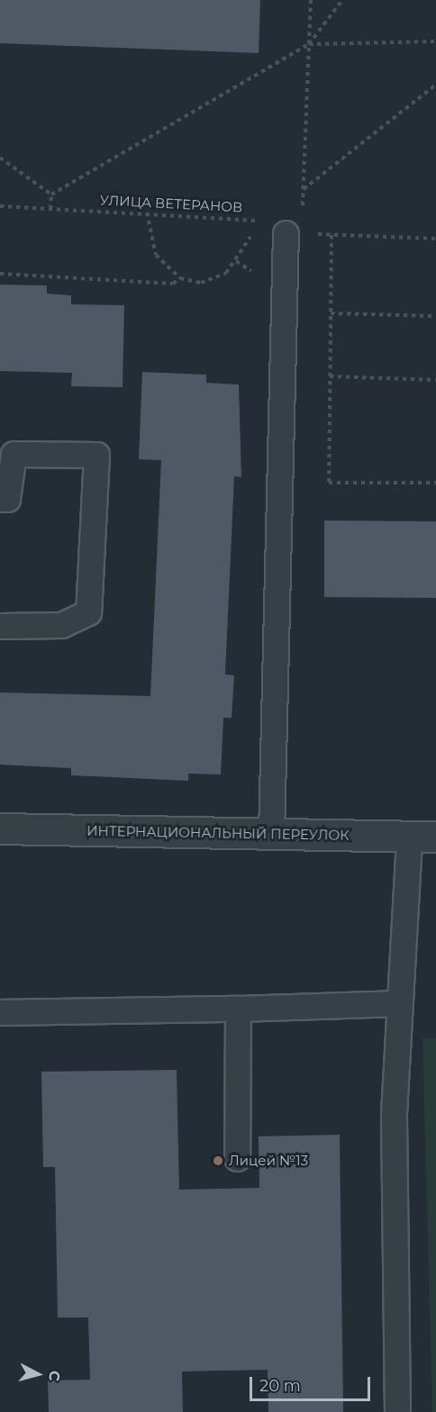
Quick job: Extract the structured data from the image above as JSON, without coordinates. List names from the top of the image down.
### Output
{
  "streets": {
    "street": ["ИНТЕРНАЦИОНАЛЬНЫЙ ПЕРЕУЛОК"],
    "path": ["УЛИЦА ВЕТЕРАНОВ"]
  },
  "places": ["Лицей №13"],
  "scale_bar": "20 m",
  "north": "right"
}
